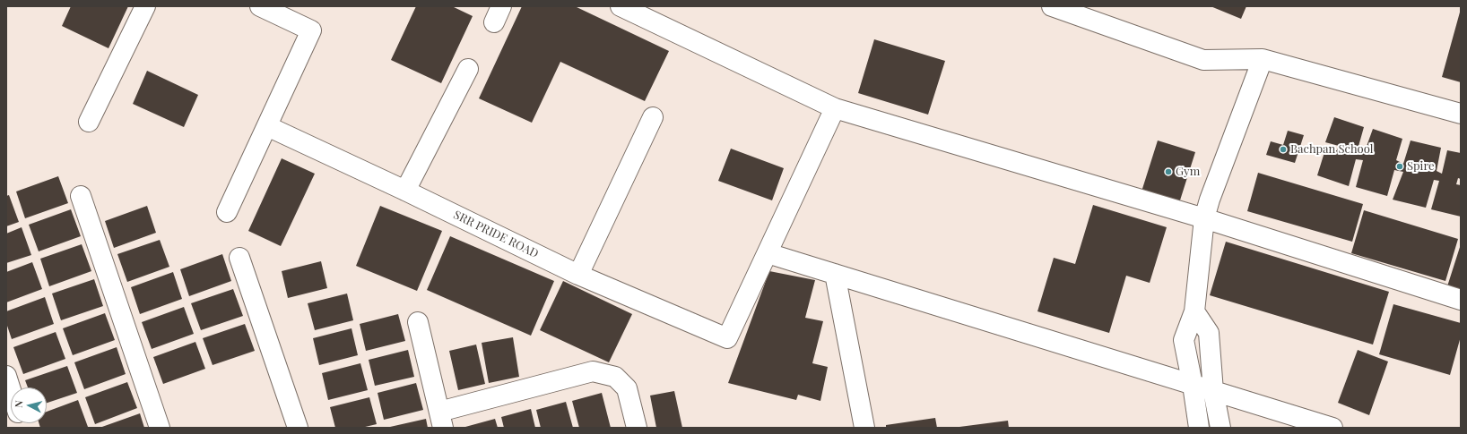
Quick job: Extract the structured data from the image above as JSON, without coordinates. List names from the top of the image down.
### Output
{
  "streets": {
    "street": ["SRR PRIDE ROAD"]
  },
  "places": ["Bachpan School", "Spire", "Gym"],
  "north": "left"
}
